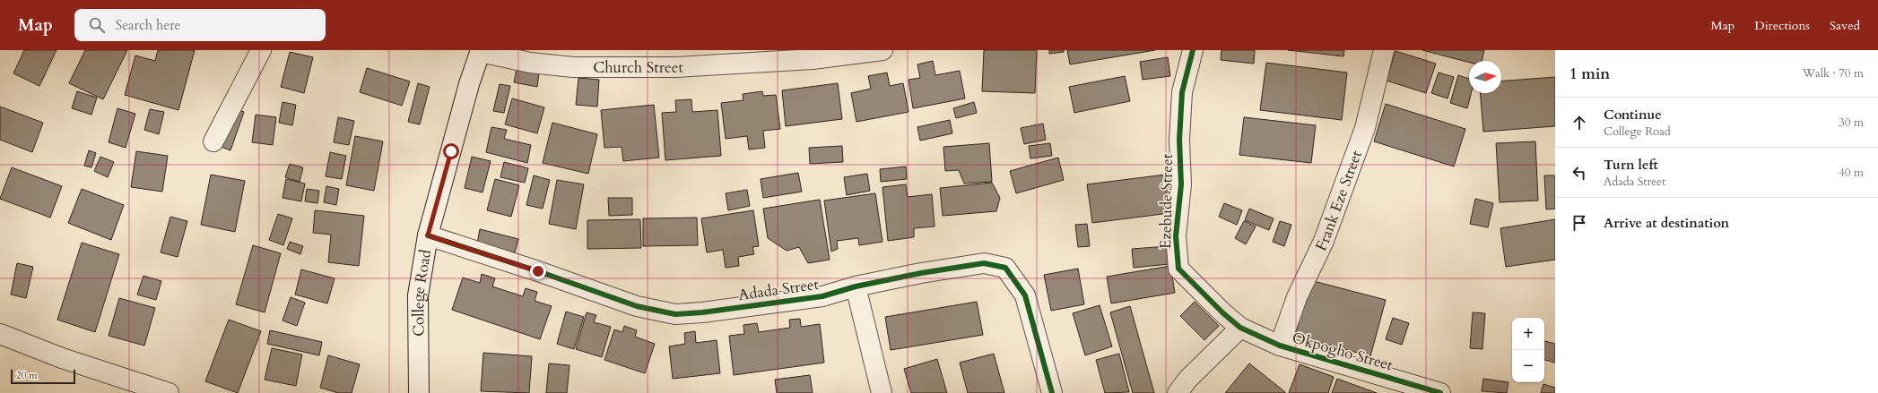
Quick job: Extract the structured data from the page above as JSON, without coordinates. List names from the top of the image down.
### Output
{
  "streets": {
    "street": [
      "Church Street",
      "Frank Eze Street",
      "Ezebude Street",
      "Adada Street",
      "College Road",
      "Okpogho Street"
    ]
  },
  "crossings": [
    ["Church Street", "College Road"],
    ["Frank Eze Street", "Okpogho Street"],
    ["Ezebude Street", "Okpogho Street"],
    ["Adada Street", "College Road"]
  ],
  "scale_bar": "20 m",
  "north": "right",
  "page": {
    "header": "Map",
    "search": "Search here",
    "nav": ["Map", "Directions", "Saved"],
    "heading": ["1 min", "Walk · 70 m"],
    "list": [
      ["Continue", "College Road", "30 m"],
      ["Turn left", "Adada Street", "40 m"],
      "Arrive at destination"
    ],
    "map_buttons": ["+", "−"],
    "scale": "20 m"
  }
}
